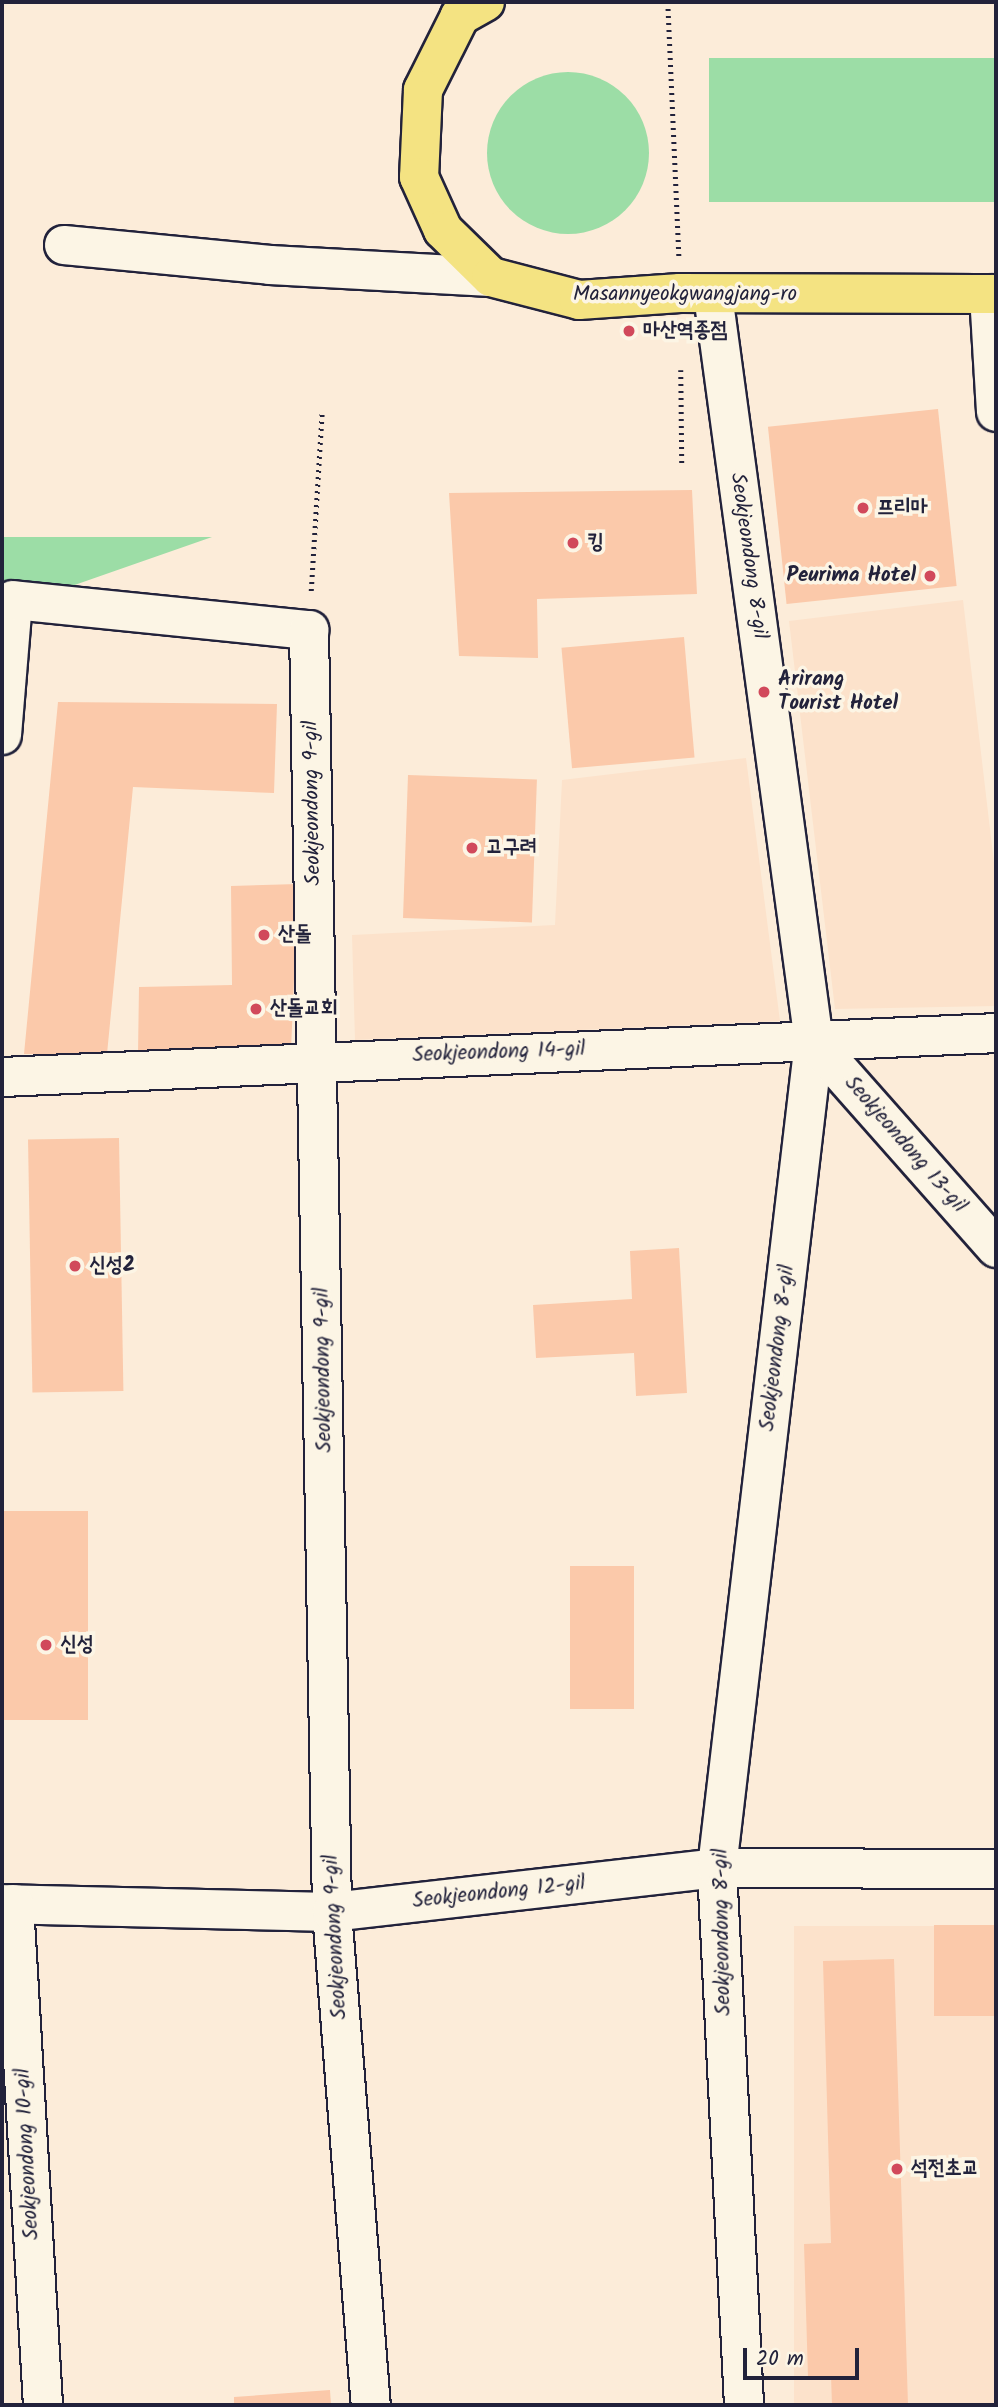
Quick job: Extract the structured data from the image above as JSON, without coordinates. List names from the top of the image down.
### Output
{
  "streets": {
    "main road": ["Masannyeokgwangjang-ro"],
    "street": [
      "Seokjeondong 8-gil",
      "Seokjeondong 9-gil",
      "Seokjeondong 14-gil",
      "Seokjeondong 13-gil",
      "Seokjeondong 12-gil",
      "Seokjeondong 10-gil"
    ]
  },
  "crossings": [
    ["Masannyeokgwangjang-ro", "Seokjeondong 8-gil"],
    ["Seokjeondong 8-gil", "Seokjeondong 14-gil"],
    ["Seokjeondong 8-gil", "Seokjeondong 13-gil"],
    ["Seokjeondong 8-gil", "Seokjeondong 12-gil"],
    ["Seokjeondong 9-gil", "Seokjeondong 14-gil"],
    ["Seokjeondong 9-gil", "Seokjeondong 12-gil"],
    ["Seokjeondong 14-gil", "Seokjeondong 13-gil"],
    ["Seokjeondong 12-gil", "Seokjeondong 10-gil"]
  ],
  "places": [
    "마산역종점",
    "프리마",
    "킹",
    "Peurima Hotel",
    "Arirang Tourist Hotel",
    "고구려",
    "산돌",
    "산돌교회",
    "신성2",
    "신성",
    "석전초교"
  ],
  "scale_bar": "20 m"
}
